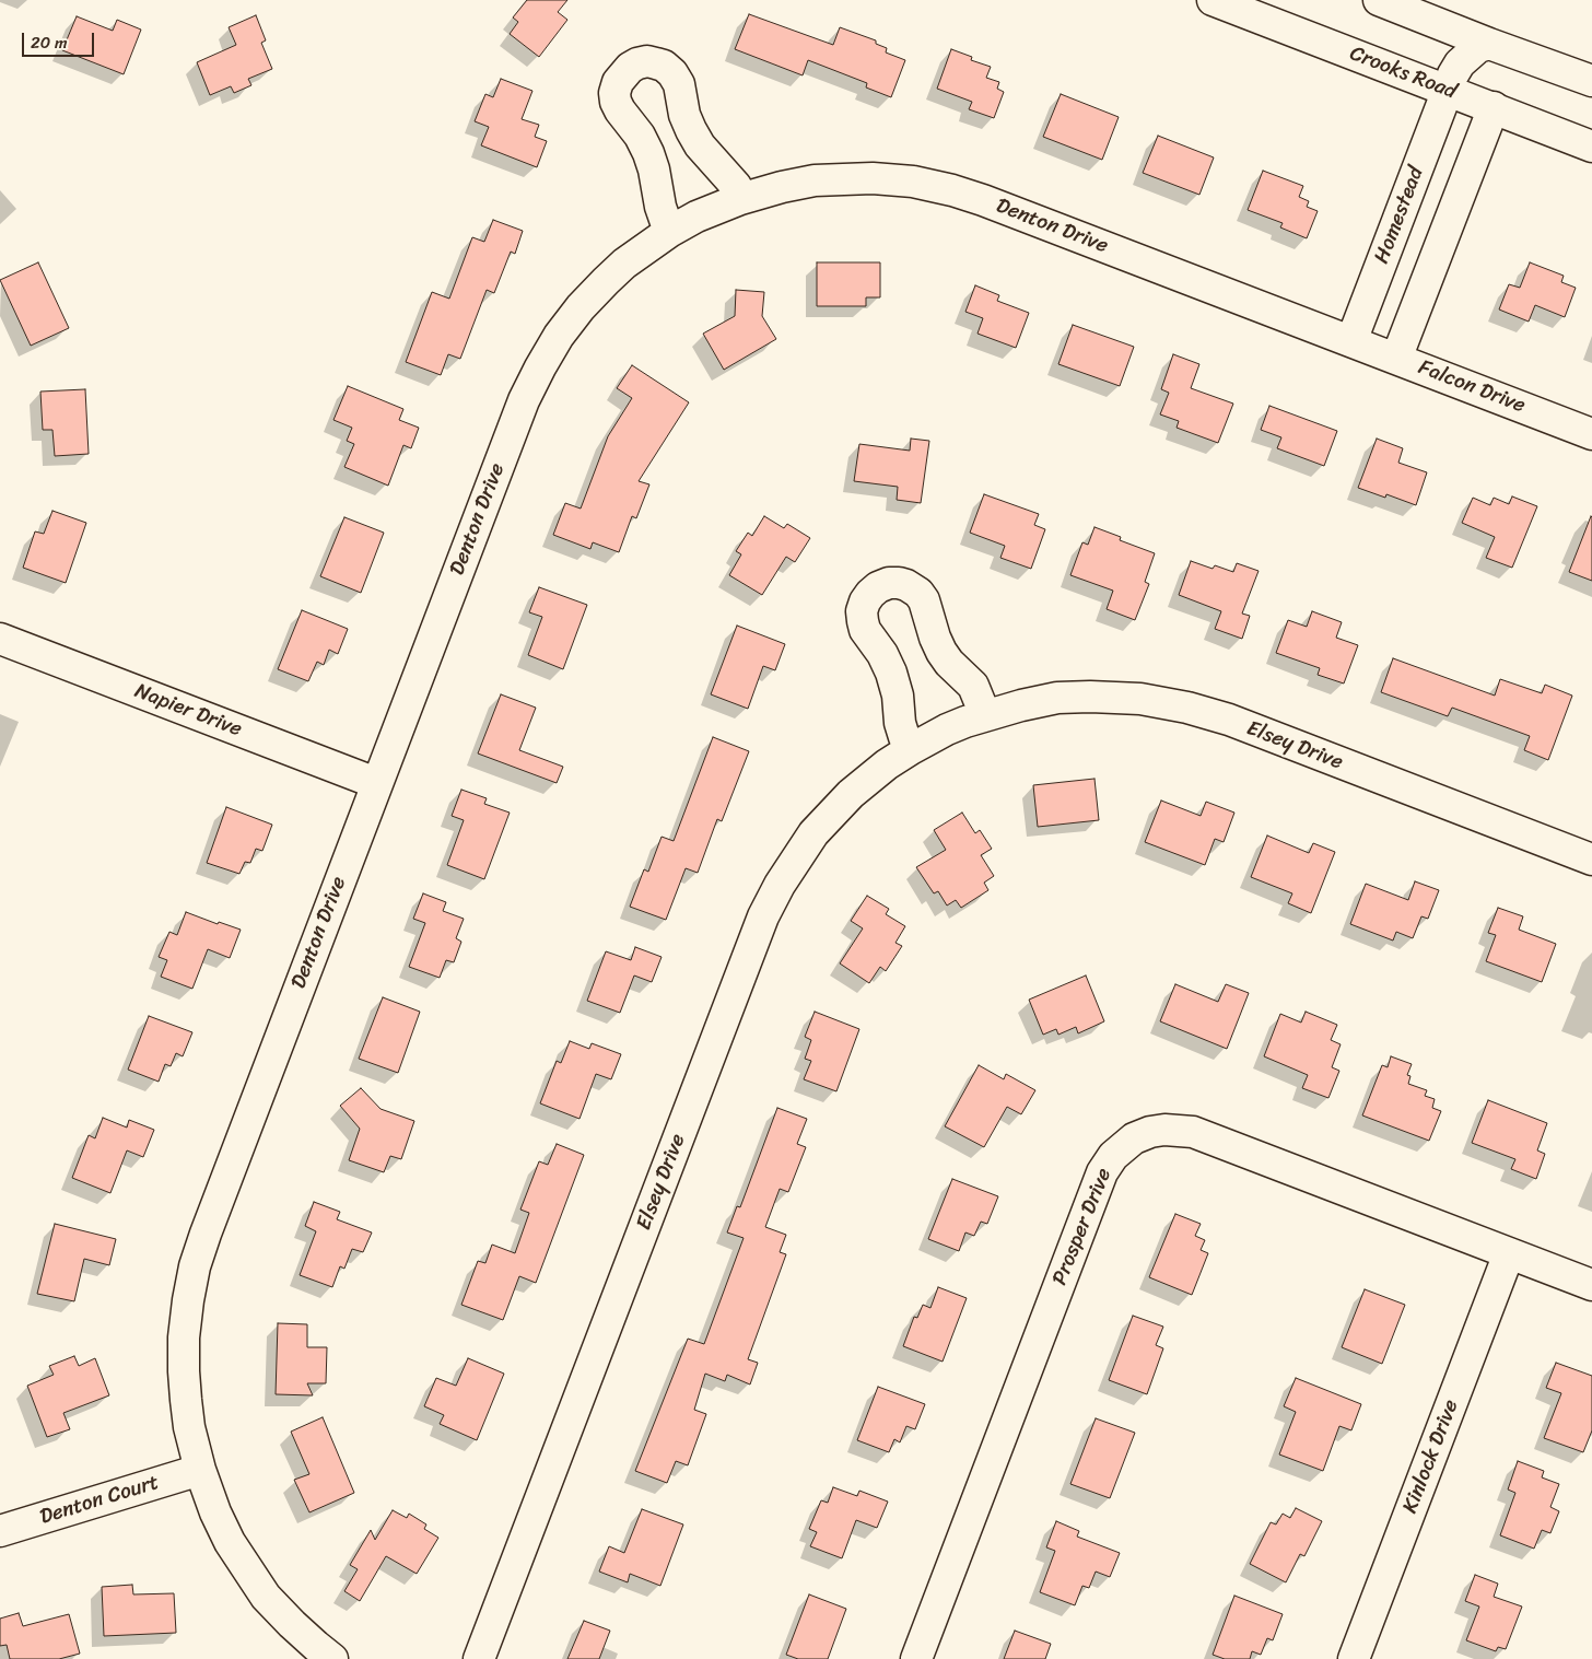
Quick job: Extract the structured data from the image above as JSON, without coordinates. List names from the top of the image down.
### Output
{
  "streets": {
    "street": [
      "Crooks Road",
      "Homestead",
      "Denton Drive",
      "Falcon Drive",
      "Napier Drive",
      "Elsey Drive",
      "Prosper Drive",
      "Kinlock Drive",
      "Denton Court"
    ]
  },
  "crossings": [
    ["Crooks Road", "Homestead"],
    ["Homestead", "Denton Drive"],
    ["Homestead", "Falcon Drive"],
    ["Denton Drive", "Falcon Drive"],
    ["Denton Drive", "Napier Drive"],
    ["Denton Drive", "Denton Court"],
    ["Prosper Drive", "Kinlock Drive"]
  ],
  "scale_bar": "20 m"
}
